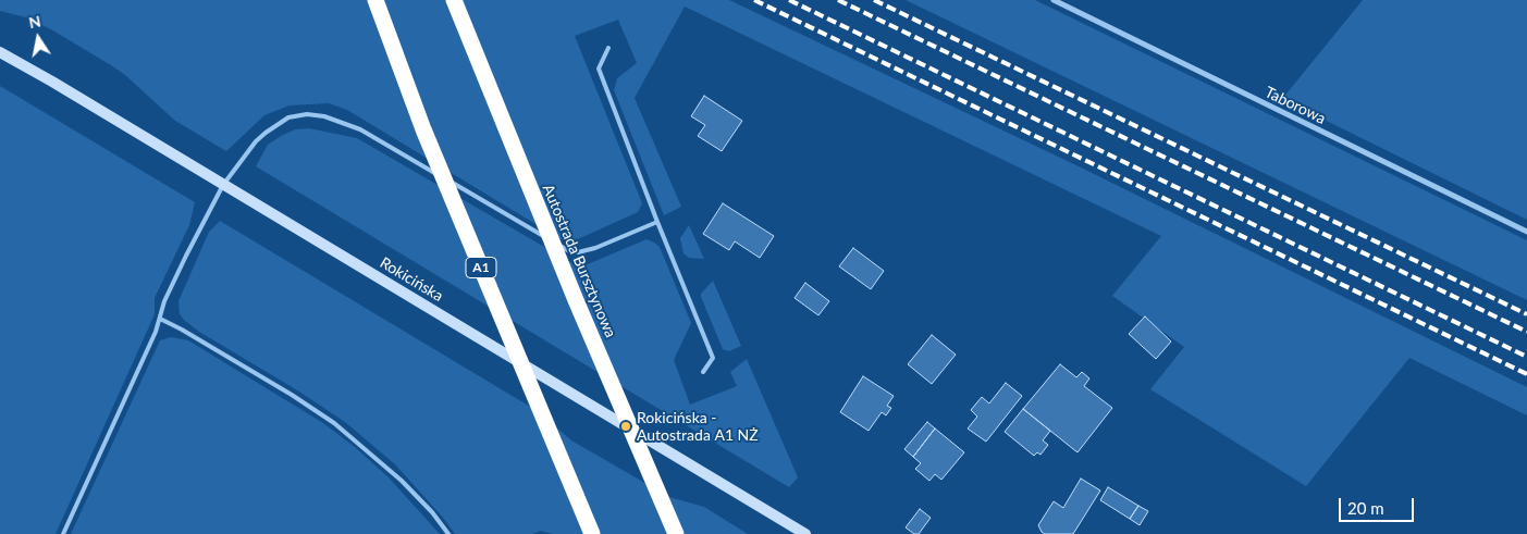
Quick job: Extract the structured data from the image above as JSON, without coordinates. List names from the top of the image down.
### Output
{
  "streets": {
    "highway": ["Autostrada Bursztynowa", "A1"],
    "main road": ["Rokicińska"],
    "street": ["Taborowa"]
  },
  "places": ["Rokicińska - Autostrada A1 NŻ"],
  "scale_bar": "20 m",
  "north": "top"
}
